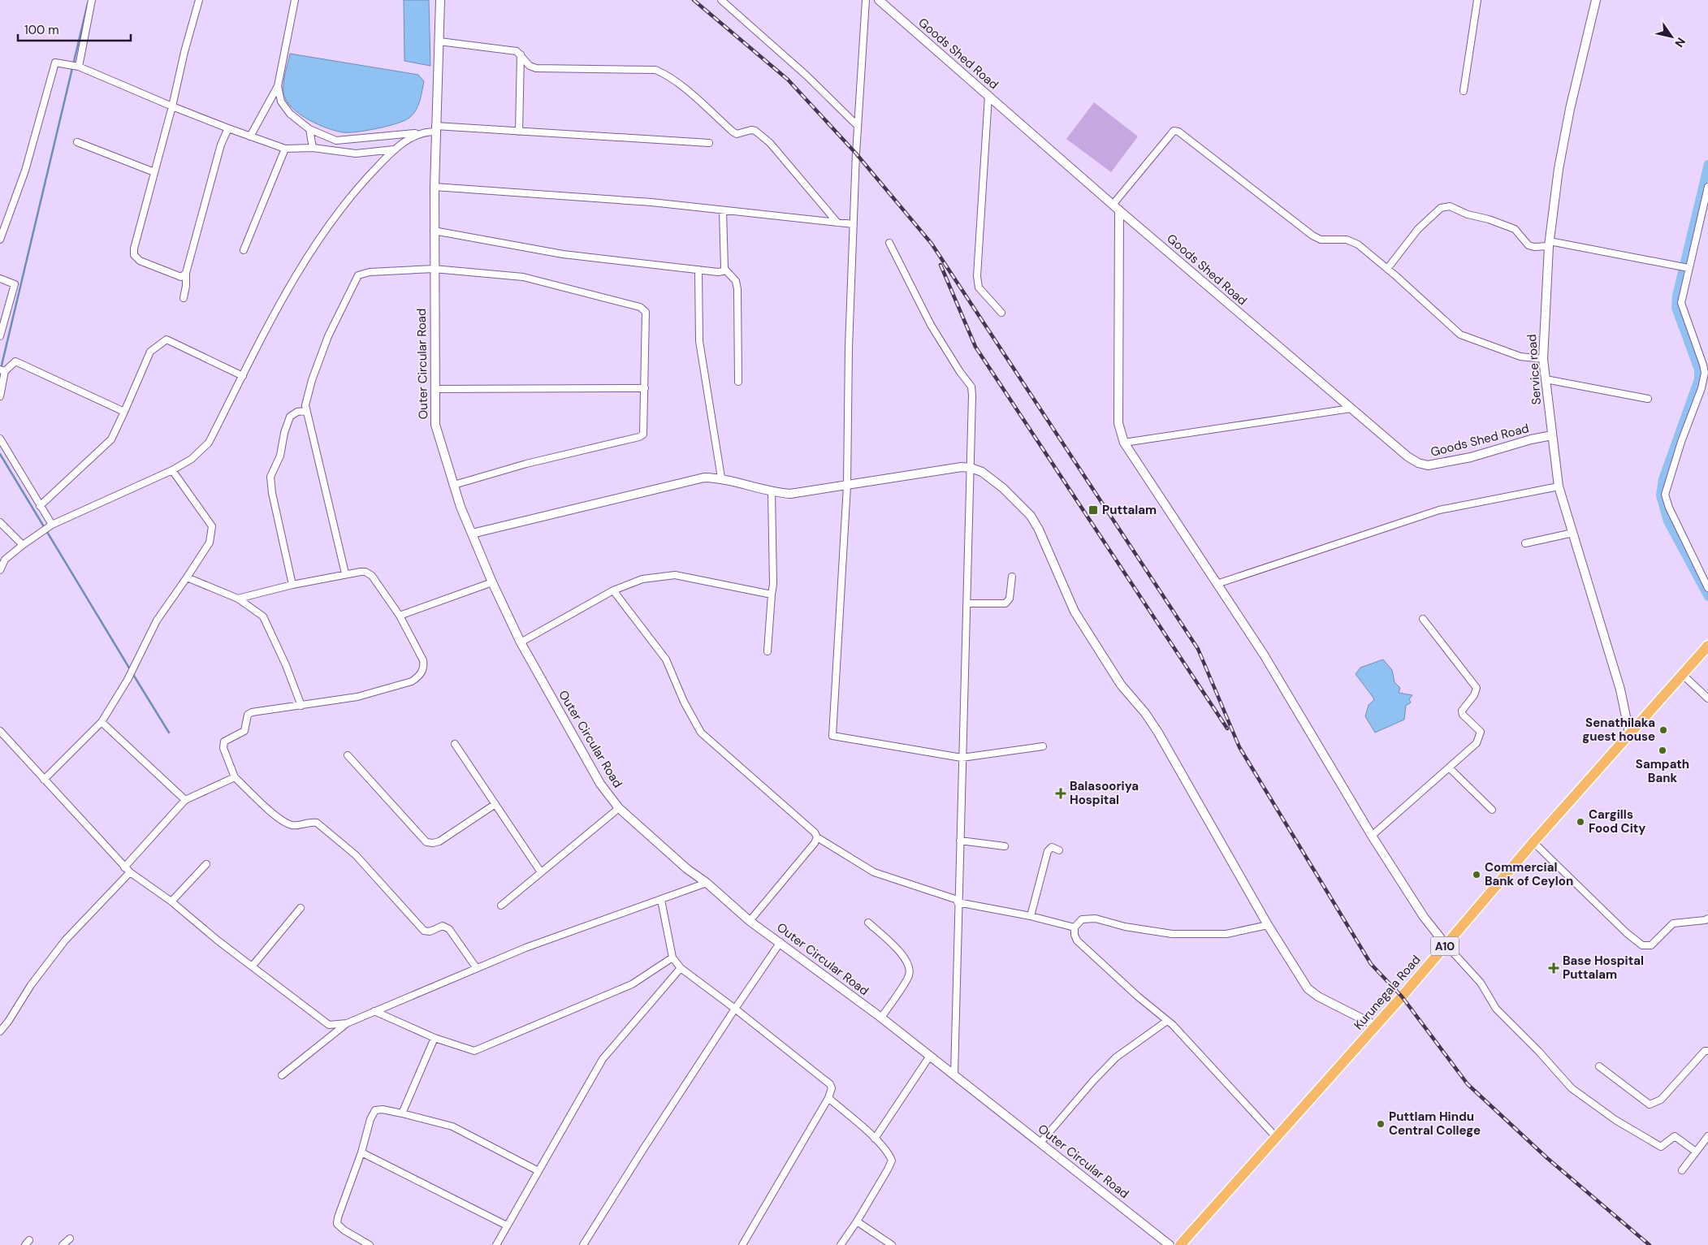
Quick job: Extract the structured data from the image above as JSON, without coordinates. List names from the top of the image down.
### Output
{
  "streets": {
    "highway": ["A10", "Kurunegala Road"],
    "street": ["Goods Shed Road", "Outer Circular Road", "Service road"]
  },
  "crossings": [
    ["Goods Shed Road", "Service road"],
    ["Service road", "Kurunegala Road"]
  ],
  "places": {
    "transit": ["Puttalam"],
    "other": [
      "Senathilaka guest house",
      "Sampath Bank",
      "Cargills Food City",
      "Commercial Bank of Ceylon",
      "Puttlam Hindu Central College"
    ],
    "health": ["Balasooriya Hospital", "Base Hospital Puttalam"]
  },
  "scale_bar": "100 m",
  "north": "bottom right"
}
